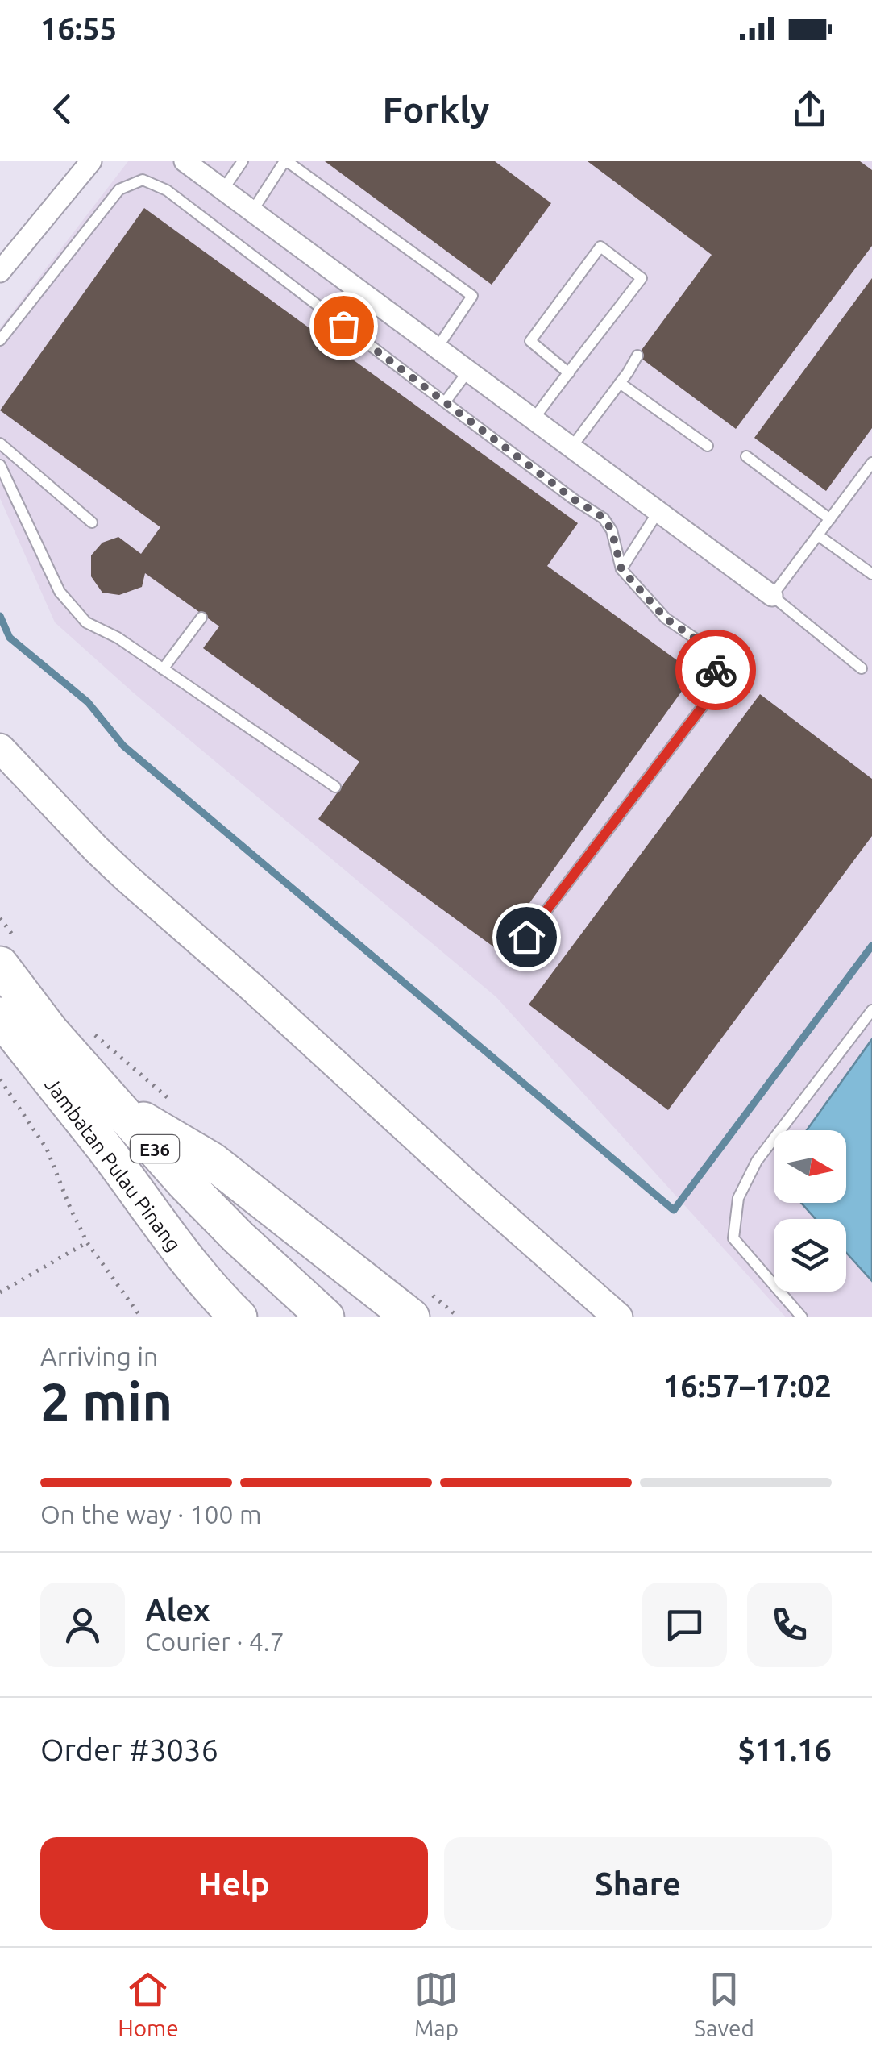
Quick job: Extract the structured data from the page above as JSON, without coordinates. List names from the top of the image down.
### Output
{
  "streets": {
    "highway": ["E36", "Jambatan Pulau Pinang"]
  },
  "north": "right",
  "page": {
    "status": "16:55",
    "header": "Forkly",
    "heading": ["2 min", "Arriving in", "16:57–17:02"],
    "panel": [
      "Alex",
      "Courier · 4.7",
      "Order #3036",
      "$11.16"
    ],
    "bar": "On the way · 100 m",
    "buttons": ["Help", "Share"],
    "tabs": ["Home", "Map", "Saved"]
  }
}
